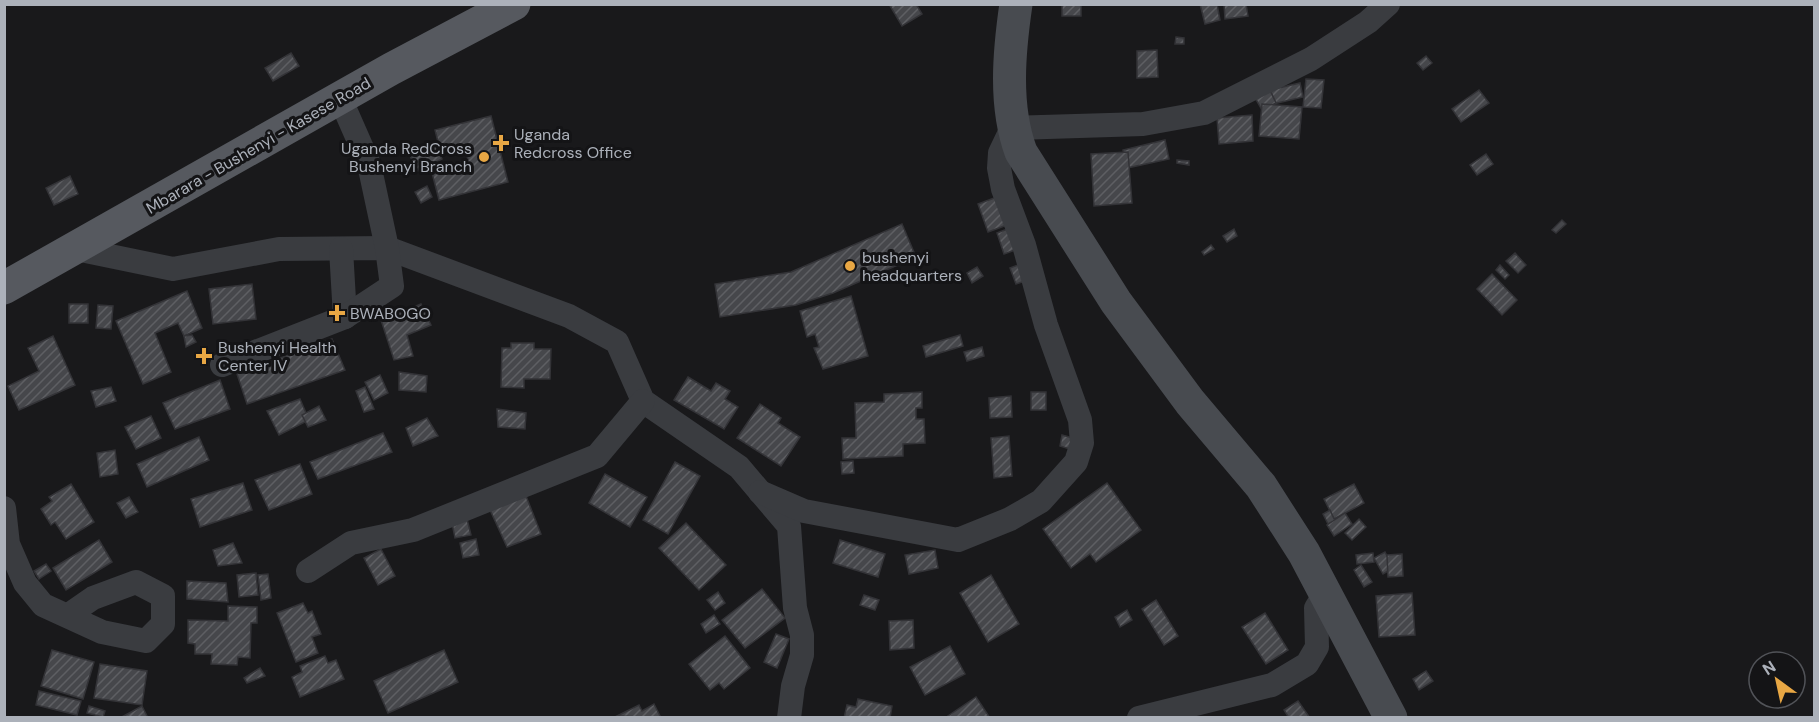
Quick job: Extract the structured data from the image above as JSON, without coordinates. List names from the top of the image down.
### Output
{
  "streets": {
    "main road": ["Mbarara - Bushenyi - Kasese Road"]
  },
  "places": {
    "health": ["Uganda Redcross Office", "BWABOGO", "Bushenyi Health Center IV"],
    "other": ["Uganda RedCross Bushenyi Branch", "bushenyi headquarters"]
  },
  "north": "top left"
}
